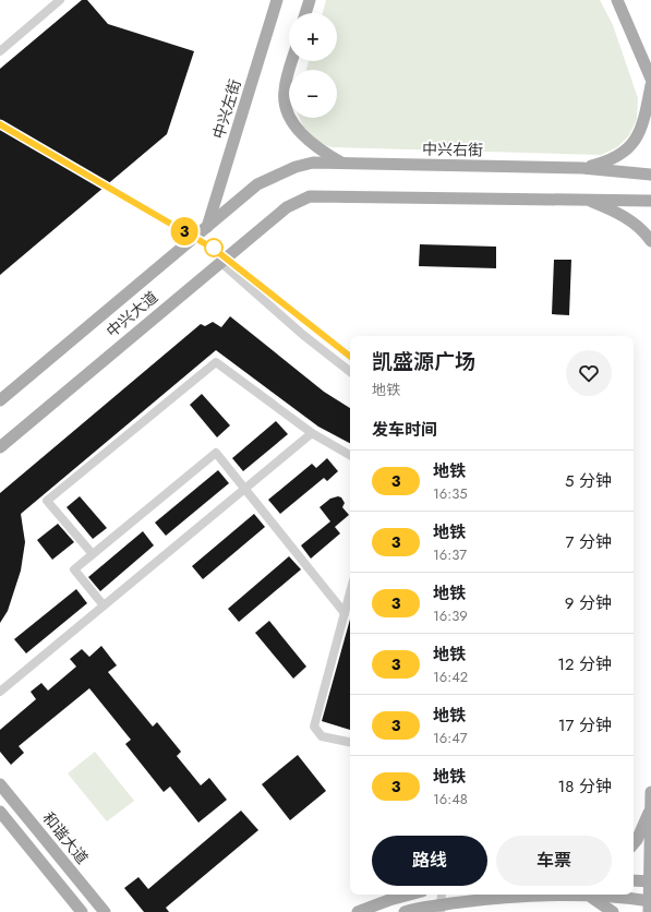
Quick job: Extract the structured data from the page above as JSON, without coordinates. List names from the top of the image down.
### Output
{
  "streets": {
    "main road": [
      "中兴左街",
      "中兴右街",
      "中兴大道",
      "和谐大道"
    ]
  },
  "crossings": [
    ["中兴左街", "中兴大道"],
    ["中兴右街", "中兴大道"]
  ],
  "lines": ["metro line 3"],
  "page": {
    "on_map": "3",
    "map_buttons": ["+", "−"],
    "heading": [
      ["凯盛源广场", "地铁"],
      "发车时间"
    ],
    "list": [
      {
        "mark": "3",
        "name": "地铁",
        "note": "16:35",
        "value": "5 分钟"
      },
      {
        "mark": "3",
        "name": "地铁",
        "note": "16:37",
        "value": "7 分钟"
      },
      {
        "mark": "3",
        "name": "地铁",
        "note": "16:39",
        "value": "9 分钟"
      },
      {
        "mark": "3",
        "name": "地铁",
        "note": "16:42",
        "value": "12 分钟"
      },
      {
        "mark": "3",
        "name": "地铁",
        "note": "16:47",
        "value": "17 分钟"
      },
      {
        "mark": "3",
        "name": "地铁",
        "note": "16:48",
        "value": "18 分钟"
      }
    ],
    "buttons": ["路线", "车票"]
  }
}
